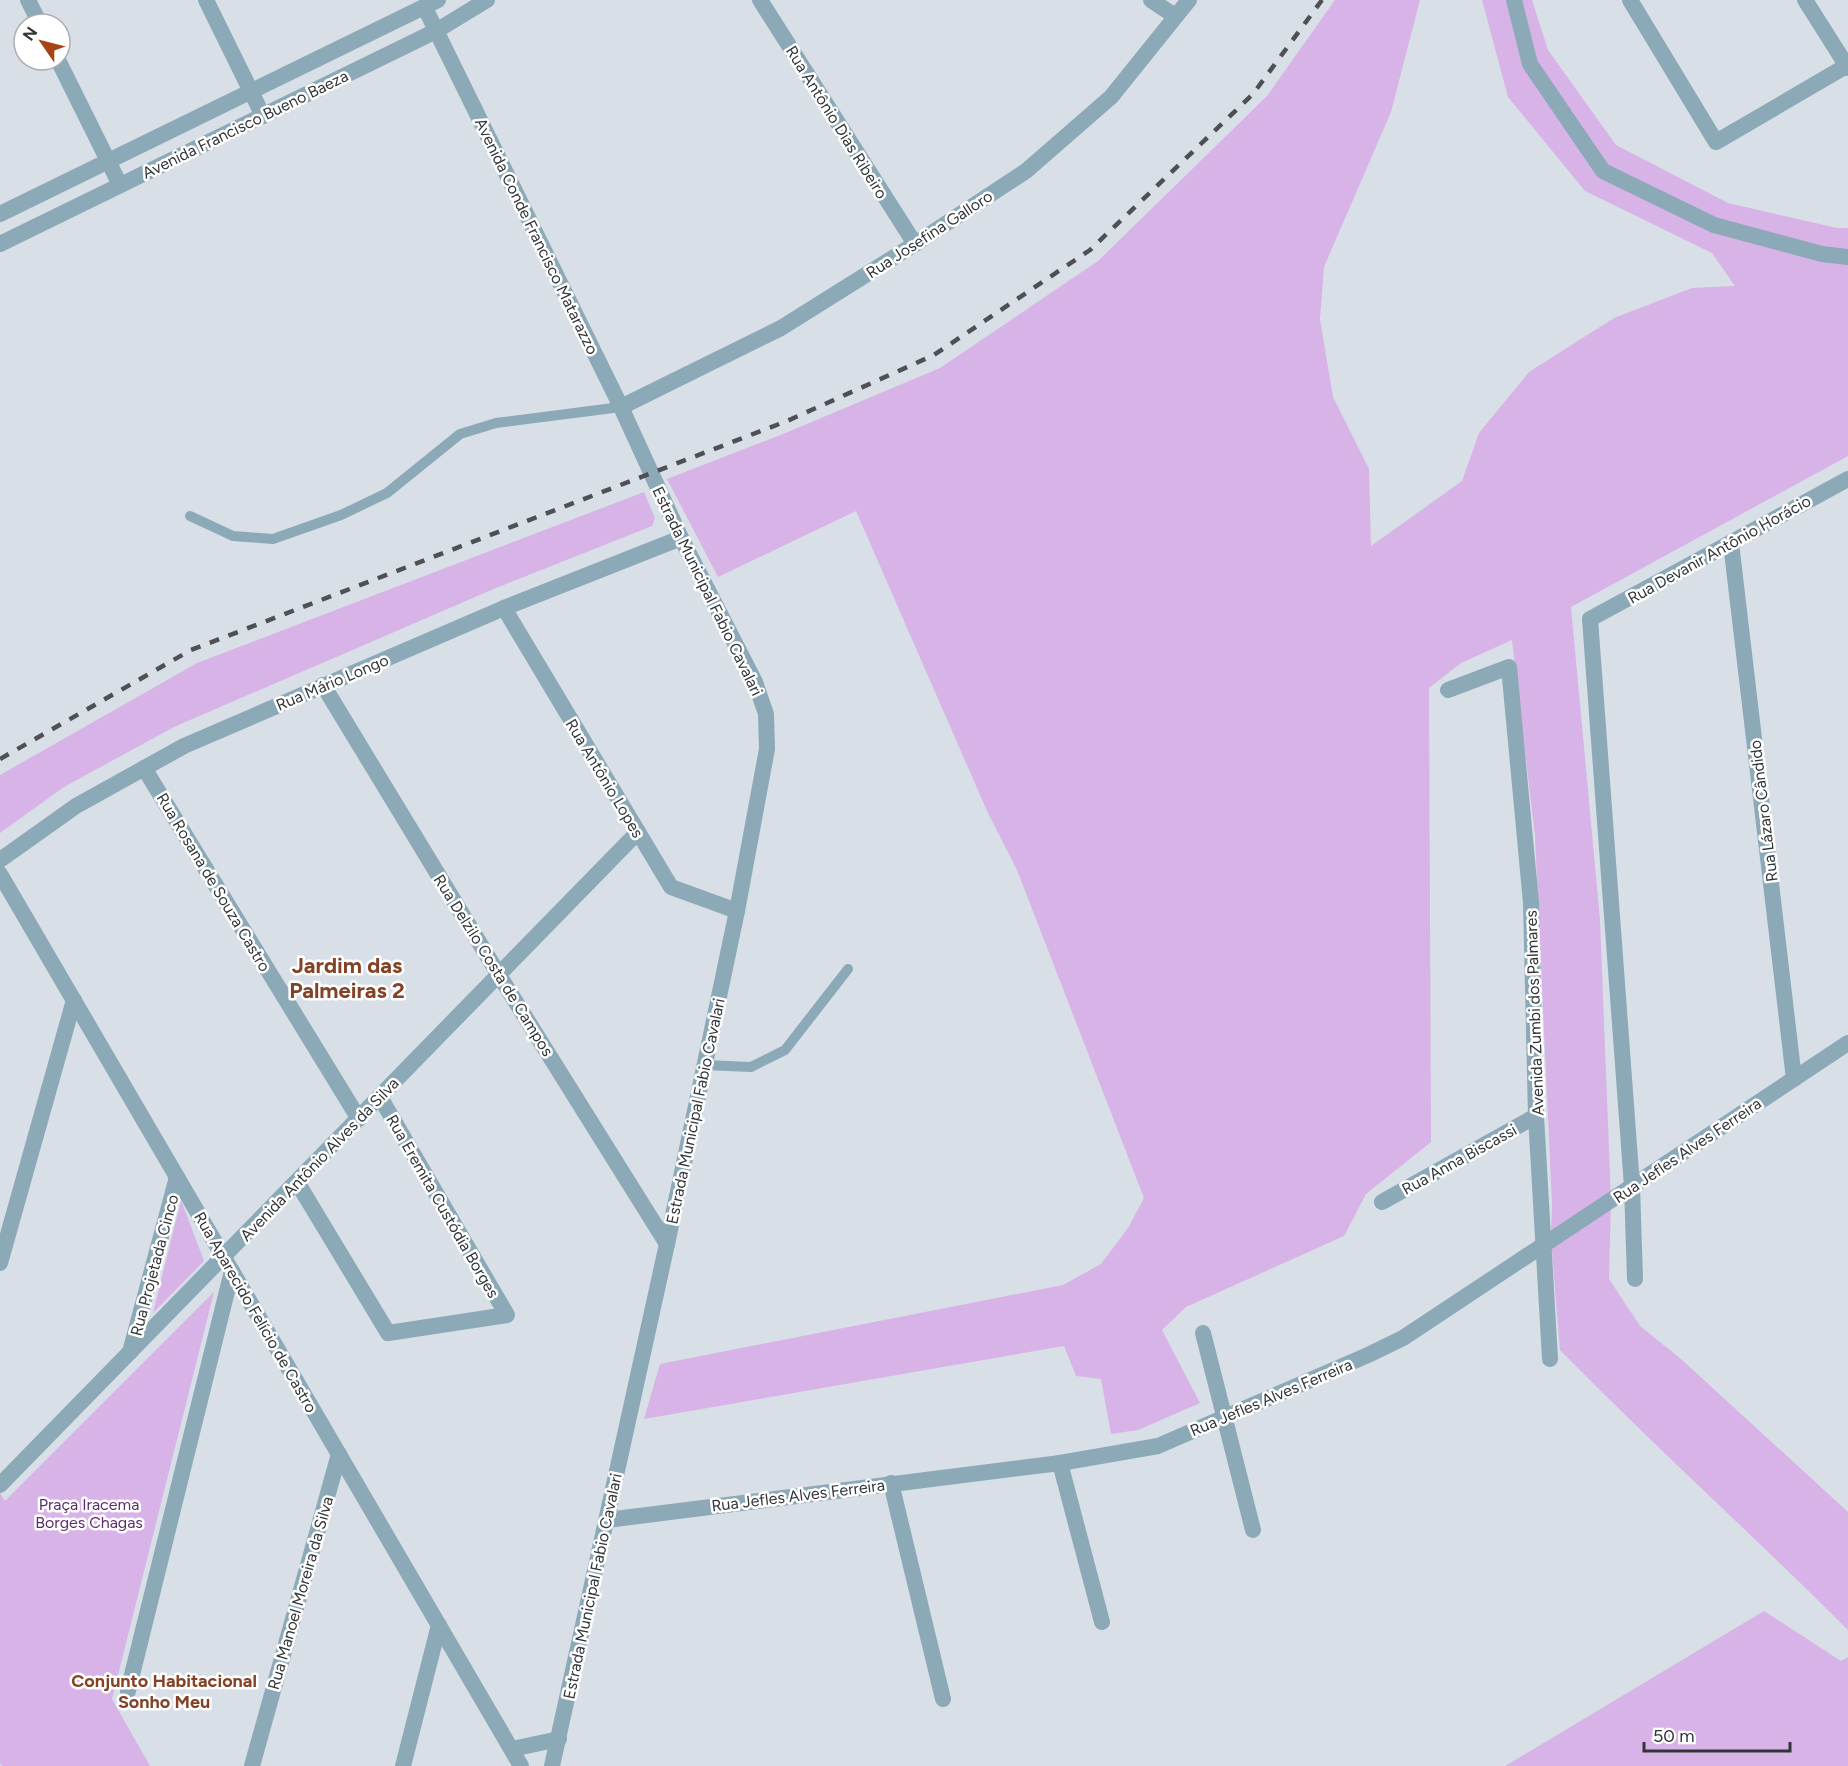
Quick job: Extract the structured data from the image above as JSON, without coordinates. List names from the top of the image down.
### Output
{
  "streets": {
    "street": [
      "Rua Antônio Dias Ribeiro",
      "Avenida Francisco Bueno Baeza",
      "Rua Josefina Galloro",
      "Avenida Conde Francisco Matarazzo",
      "Rua Devanir Antônio Horácio",
      "Estrada Municipal Fabio Cavalari",
      "Rua Mário Longo",
      "Rua Antônio Lopes",
      "Rua Lázaro Cândido",
      "Rua Rosana de Souza Castro",
      "Rua Delzilo Costa de Campos",
      "Avenida Zumbi dos Palmares",
      "Rua Jefles Alves Ferreira",
      "Avenida Antônio Alves da Silva",
      "Rua Anna Biscassi",
      "Rua Eremita Custódia Borges",
      "Rua Projetada Cinco",
      "Rua Aparecido Felício de Castro",
      "Rua Manoel Moreira da Silva"
    ]
  },
  "crossings": [
    ["Rua Antônio Dias Ribeiro", "Rua Josefina Galloro"],
    ["Avenida Francisco Bueno Baeza", "Avenida Conde Francisco Matarazzo"],
    ["Rua Josefina Galloro", "Avenida Conde Francisco Matarazzo"],
    ["Avenida Conde Francisco Matarazzo", "Estrada Municipal Fabio Cavalari"],
    ["Rua Devanir Antônio Horácio", "Rua Lázaro Cândido"],
    ["Rua Devanir Antônio Horácio", "Rua Jefles Alves Ferreira"],
    ["Estrada Municipal Fabio Cavalari", "Rua Mário Longo"],
    ["Estrada Municipal Fabio Cavalari", "Rua Antônio Lopes"],
    ["Estrada Municipal Fabio Cavalari", "Rua Delzilo Costa de Campos"],
    ["Estrada Municipal Fabio Cavalari", "Rua Jefles Alves Ferreira"],
    ["Rua Mário Longo", "Rua Antônio Lopes"],
    ["Rua Mário Longo", "Rua Rosana de Souza Castro"],
    ["Rua Mário Longo", "Rua Delzilo Costa de Campos"],
    ["Rua Antônio Lopes", "Avenida Antônio Alves da Silva"],
    ["Rua Lázaro Cândido", "Rua Jefles Alves Ferreira"],
    ["Rua Rosana de Souza Castro", "Avenida Antônio Alves da Silva"],
    ["Rua Delzilo Costa de Campos", "Avenida Antônio Alves da Silva"],
    ["Avenida Zumbi dos Palmares", "Rua Jefles Alves Ferreira"],
    ["Avenida Zumbi dos Palmares", "Rua Anna Biscassi"],
    ["Avenida Antônio Alves da Silva", "Rua Eremita Custódia Borges"],
    ["Avenida Antônio Alves da Silva", "Rua Projetada Cinco"],
    ["Avenida Antônio Alves da Silva", "Rua Aparecido Felício de Castro"],
    ["Rua Projetada Cinco", "Rua Aparecido Felício de Castro"],
    ["Rua Aparecido Felício de Castro", "Rua Manoel Moreira da Silva"]
  ],
  "districts": ["Jardim das Palmeiras 2", "Conjunto Habitacional Sonho Meu"],
  "parks": ["Praça Iracema Borges Chagas"],
  "scale_bar": "50 m",
  "north": "top left"
}
